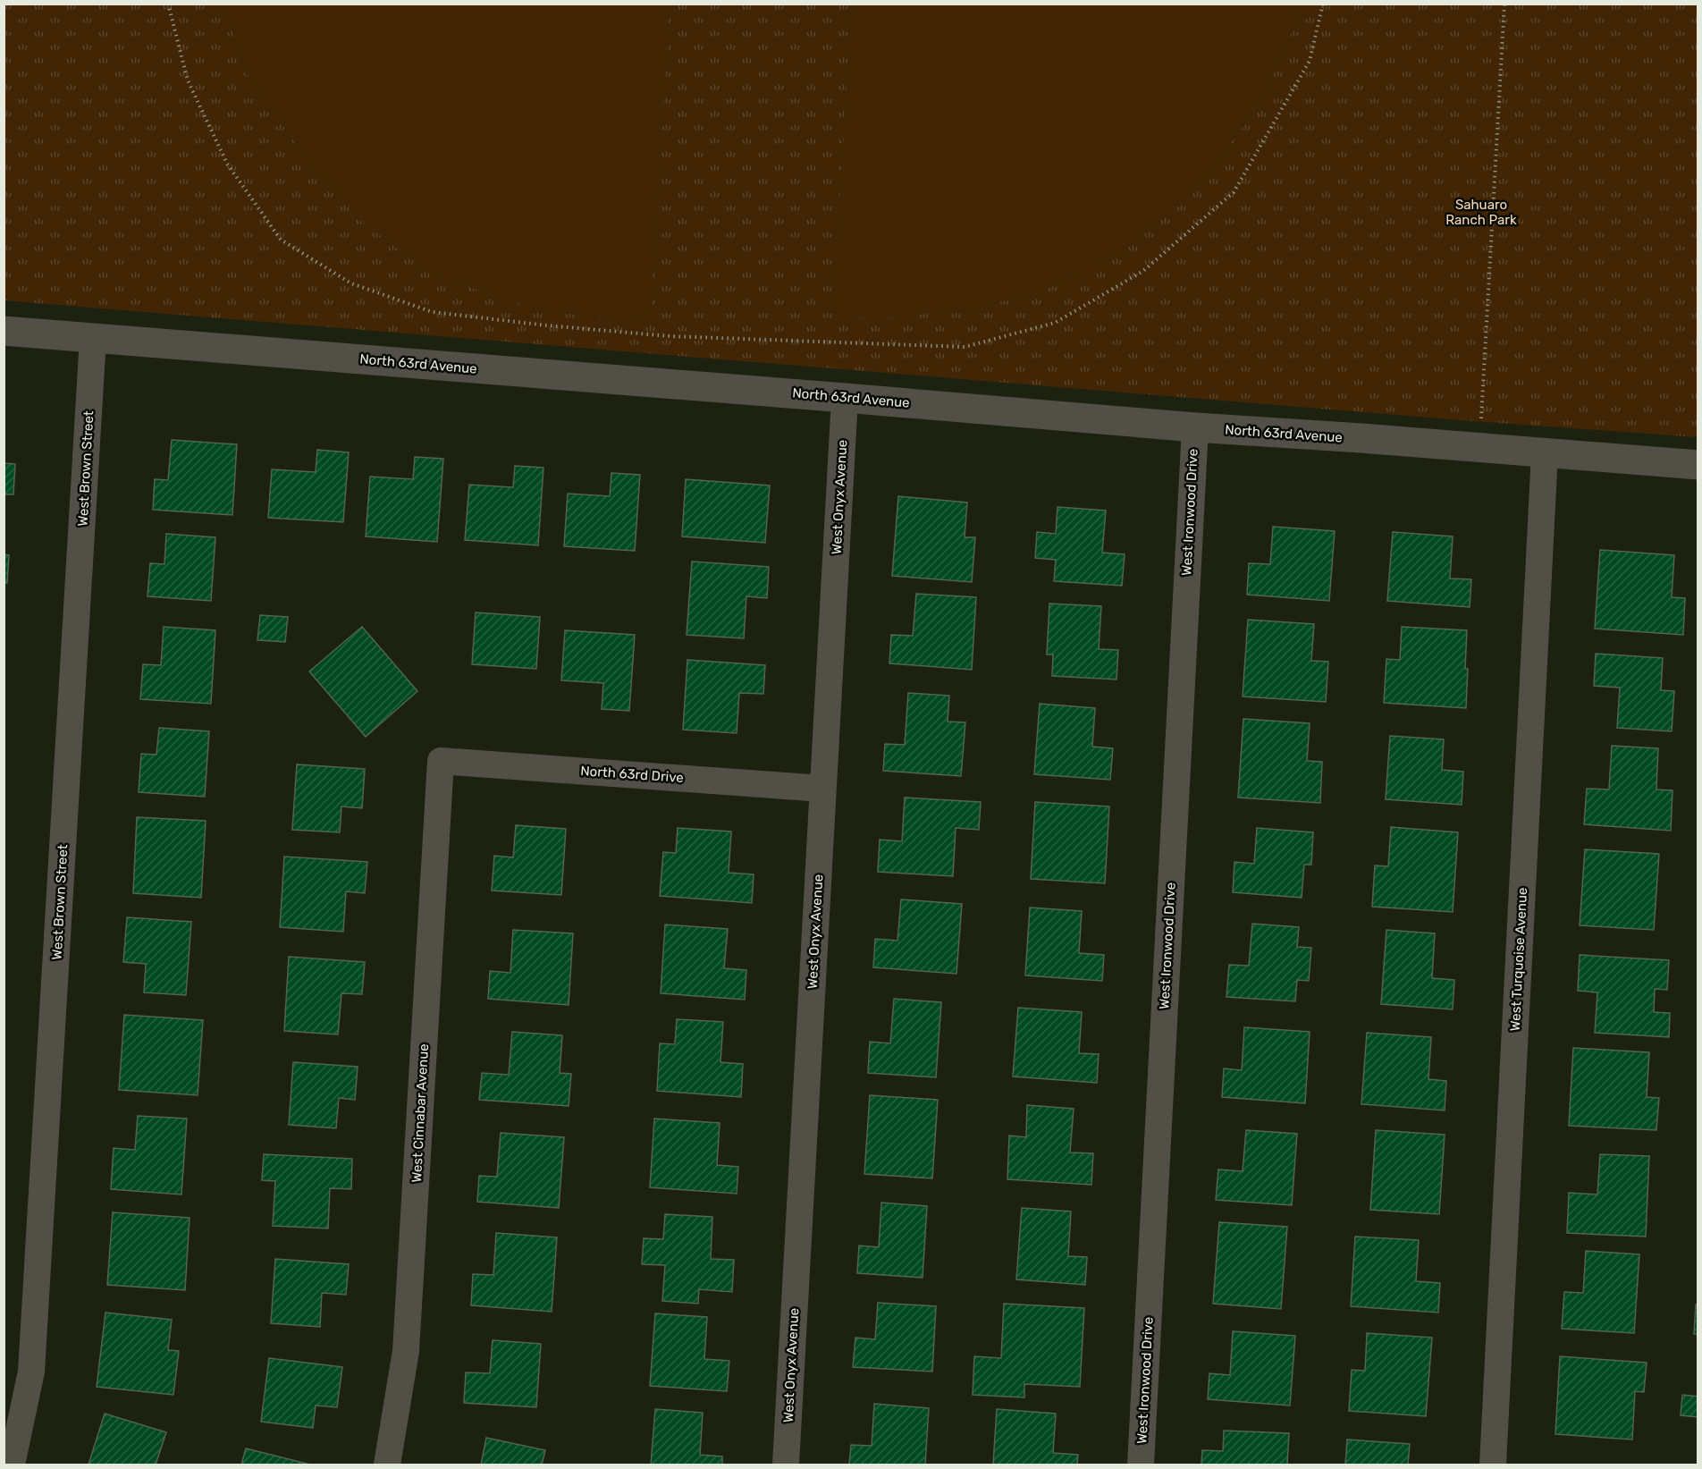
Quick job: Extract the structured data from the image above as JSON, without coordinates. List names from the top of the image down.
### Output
{
  "streets": {
    "street": [
      "North 63rd Avenue",
      "West Brown Street",
      "West Onyx Avenue",
      "West Ironwood Drive",
      "North 63rd Drive",
      "West Turquoise Avenue",
      "West Cinnabar Avenue"
    ]
  },
  "crossings": [
    ["North 63rd Avenue", "West Brown Street"],
    ["North 63rd Avenue", "West Onyx Avenue"],
    ["North 63rd Avenue", "West Ironwood Drive"],
    ["North 63rd Avenue", "West Turquoise Avenue"],
    ["West Onyx Avenue", "North 63rd Drive"],
    ["North 63rd Drive", "West Cinnabar Avenue"]
  ],
  "parks": ["Sahuaro Ranch Park"]
}
